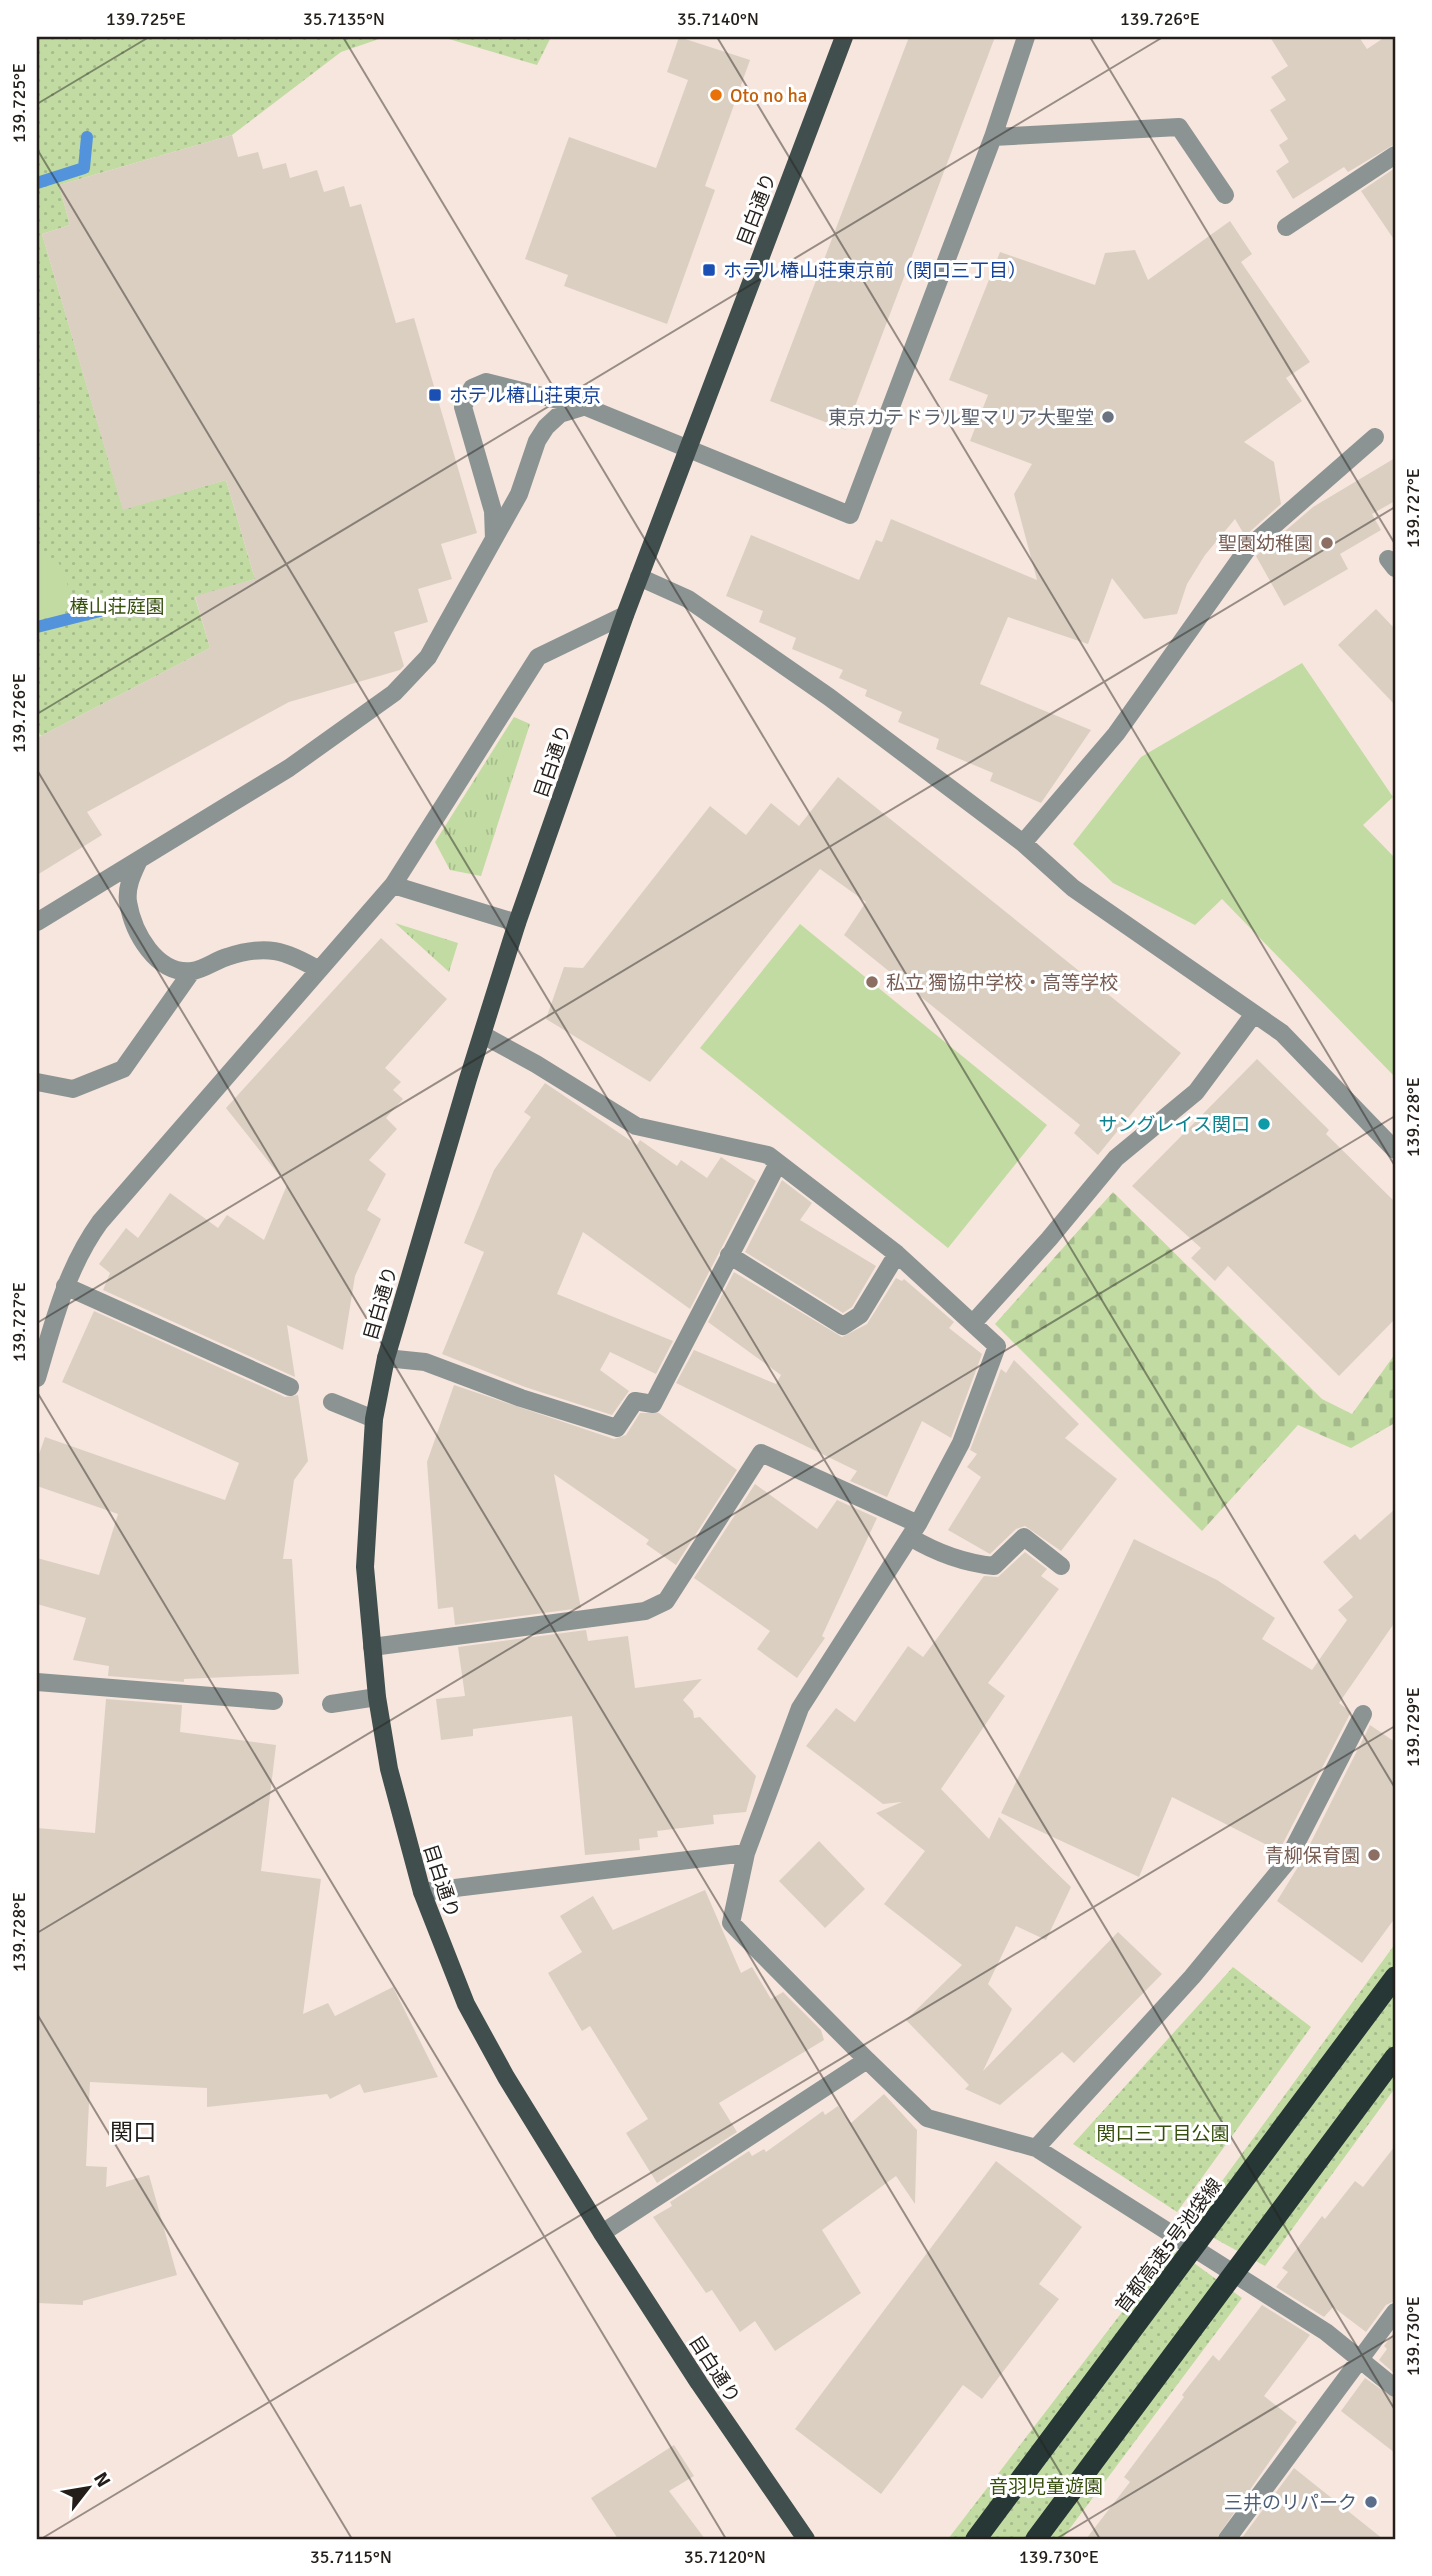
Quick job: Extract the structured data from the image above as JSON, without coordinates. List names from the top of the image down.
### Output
{
  "streets": {
    "highway": ["首都高速5号池袋線"],
    "main road": ["目白通り"]
  },
  "districts": ["関口"],
  "parks": ["椿山荘庭園", "関口三丁目公園", "音羽児童遊園"],
  "places": {
    "other": [
      "Oto no ha",
      "東京カテドラル聖マリア大聖堂",
      "聖園幼稚園",
      "私立 獨協中学校・高等学校",
      "サングレイス関口",
      "青柳保育園",
      "三井のリパーク"
    ],
    "transit": ["ホテル椿山荘東京前（関口三丁目）", "ホテル椿山荘東京"]
  },
  "north": "top right",
  "coordinates": [
    "139.725°E",
    "35.7135°N",
    "35.7140°N",
    "139.726°E",
    "139.727°E",
    "139.728°E",
    "139.729°E",
    "139.730°E",
    "35.7115°N",
    "35.7120°N"
  ]
}
